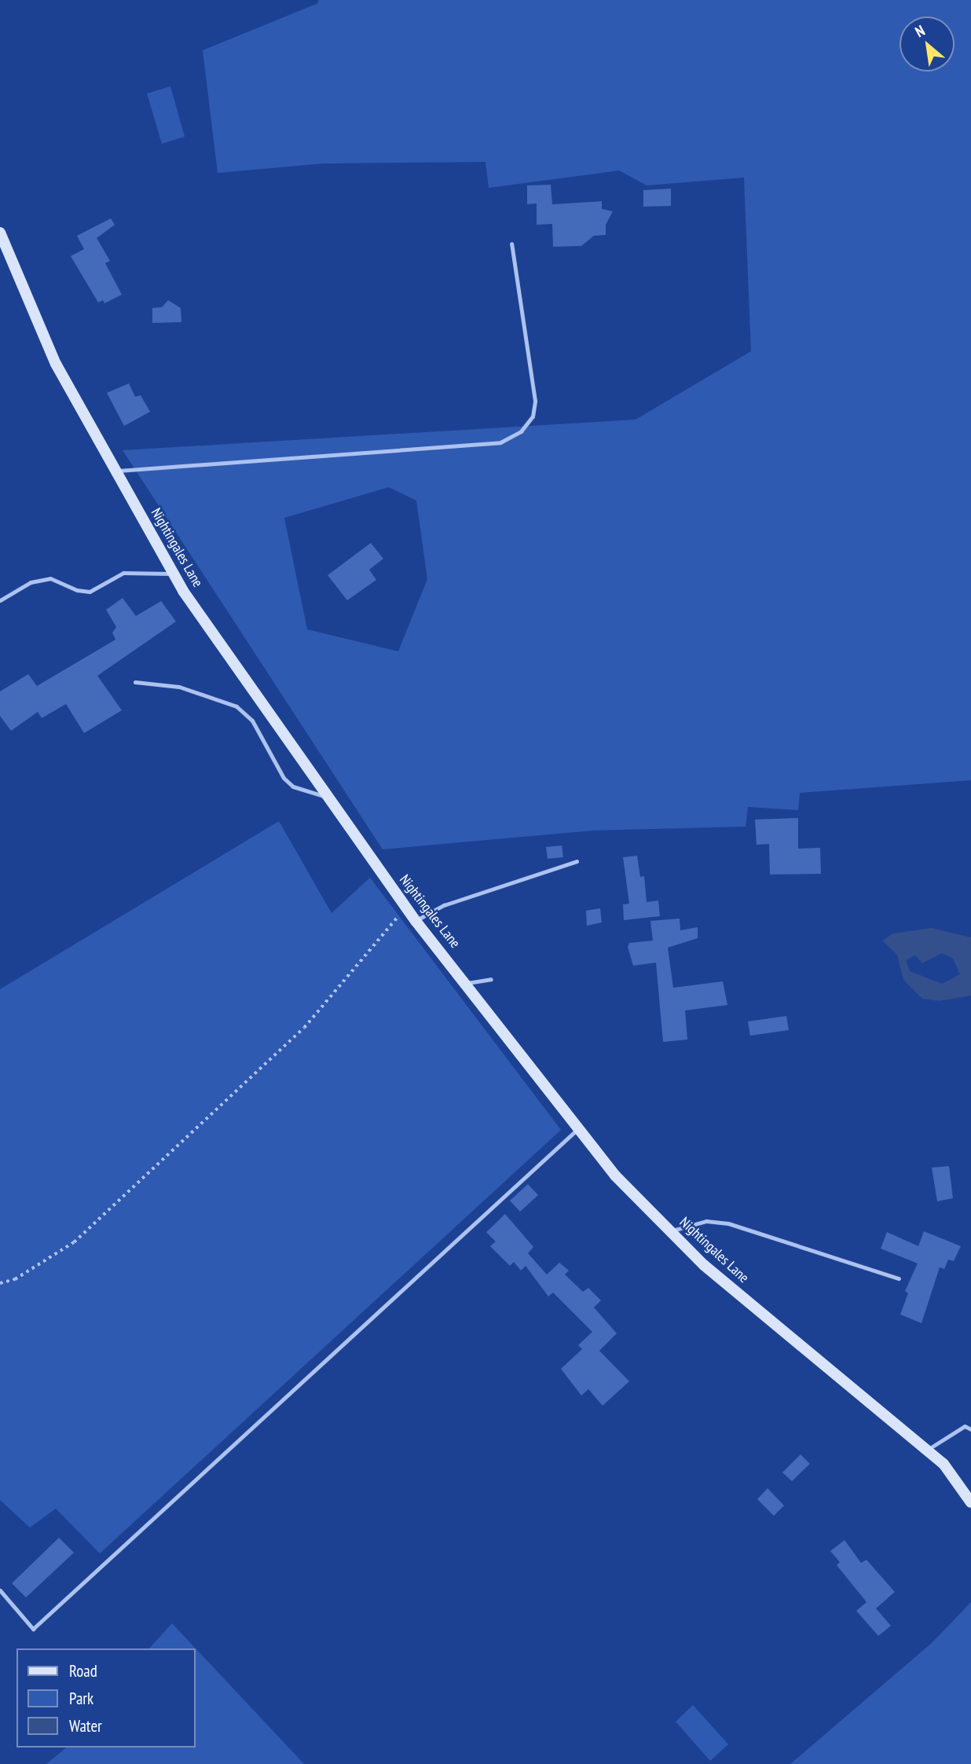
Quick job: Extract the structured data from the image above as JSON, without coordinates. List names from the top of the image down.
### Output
{
  "streets": {
    "main road": ["Nightingales Lane"]
  },
  "legend": ["Road", "Park", "Water"],
  "north": "top left"
}
